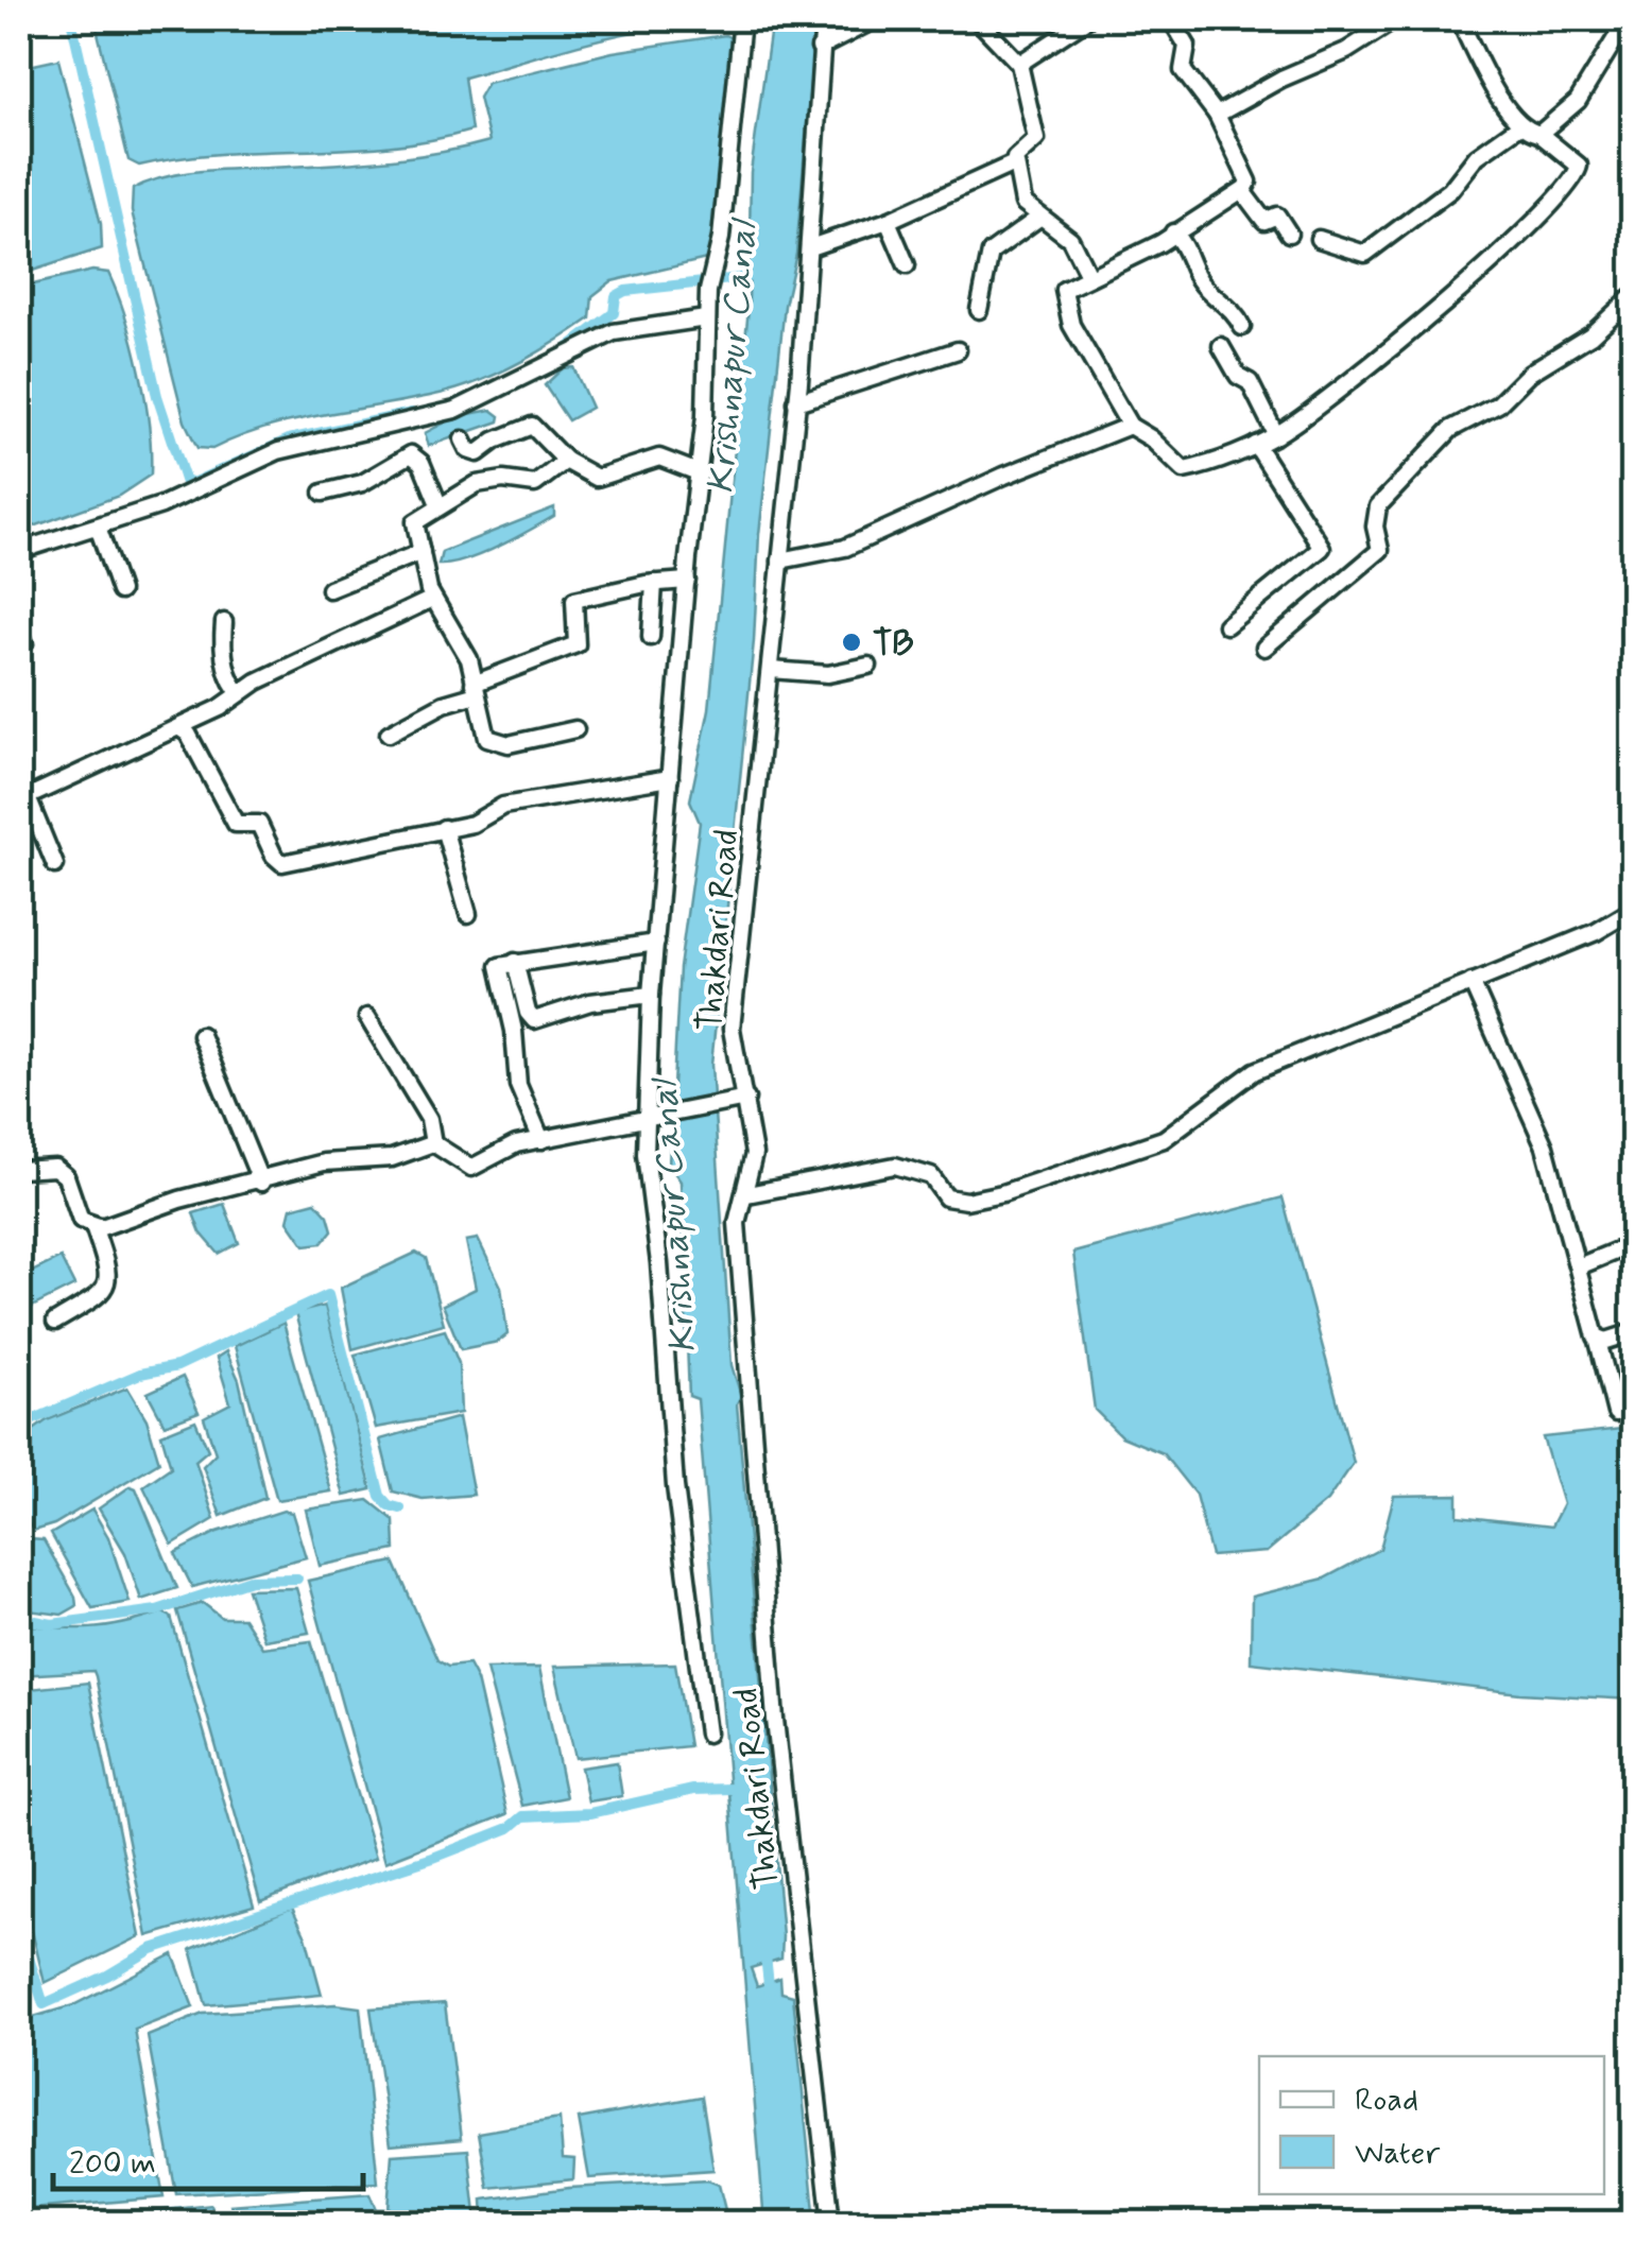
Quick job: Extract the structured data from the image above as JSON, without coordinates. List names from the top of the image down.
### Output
{
  "streets": {
    "street": ["Thakdari Road"]
  },
  "water": ["Krishnapur Canal"],
  "places": ["TB"],
  "legend": ["Road", "Water"],
  "scale_bar": "200 m"
}
